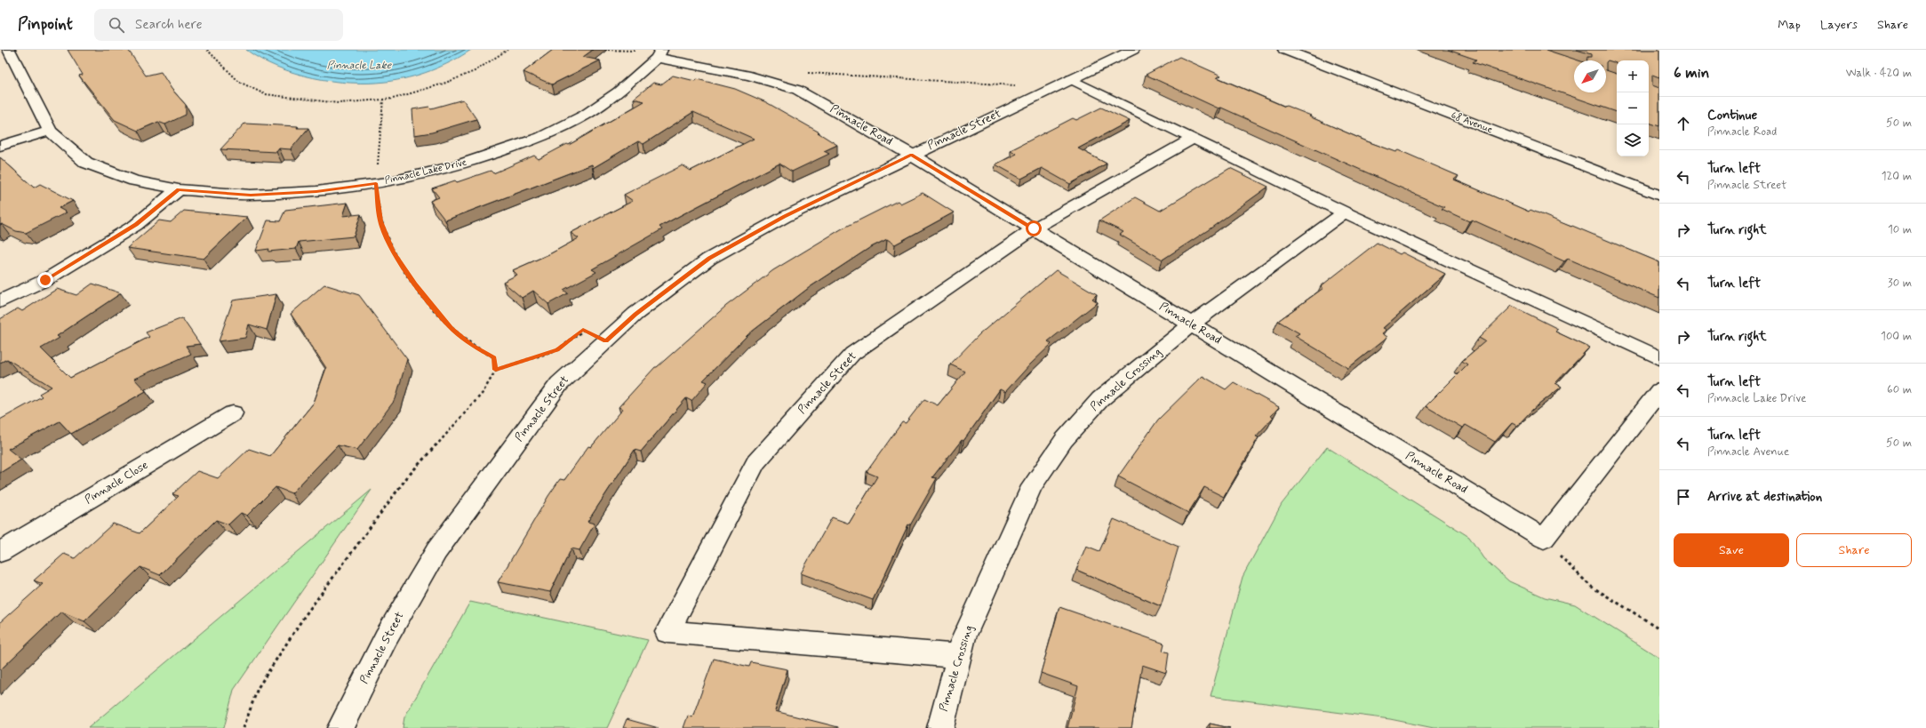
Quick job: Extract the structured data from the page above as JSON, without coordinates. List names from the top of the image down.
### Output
{
  "streets": {
    "street": [
      "68 Avenue",
      "Pinnacle Road",
      "Pinnacle Street",
      "Pinnacle Lake Drive",
      "Pinnacle Crossing",
      "Pinnacle Close"
    ]
  },
  "crossings": [
    ["Pinnacle Road", "Pinnacle Street"],
    ["Pinnacle Road", "Pinnacle Lake Drive"],
    ["Pinnacle Road", "Pinnacle Crossing"],
    ["Pinnacle Street", "Pinnacle Crossing"]
  ],
  "water": ["Pinnacle Lake"],
  "north": "bottom left",
  "page": {
    "header": "Pinpoint",
    "search": "Search here",
    "nav": ["Map", "Layers", "Share"],
    "heading": ["6 min", "Walk · 420 m"],
    "map_buttons": ["+", "−"],
    "list": [
      ["Continue", "Pinnacle Road", "50 m"],
      ["Turn left", "Pinnacle Street", "120 m"],
      ["Turn right", "10 m"],
      ["Turn left", "30 m"],
      ["Turn right", "100 m"],
      ["Turn left", "Pinnacle Lake Drive", "60 m"],
      ["Turn left", "Pinnacle Avenue", "50 m"],
      "Arrive at destination"
    ],
    "buttons": ["Save", "Share"]
  }
}
